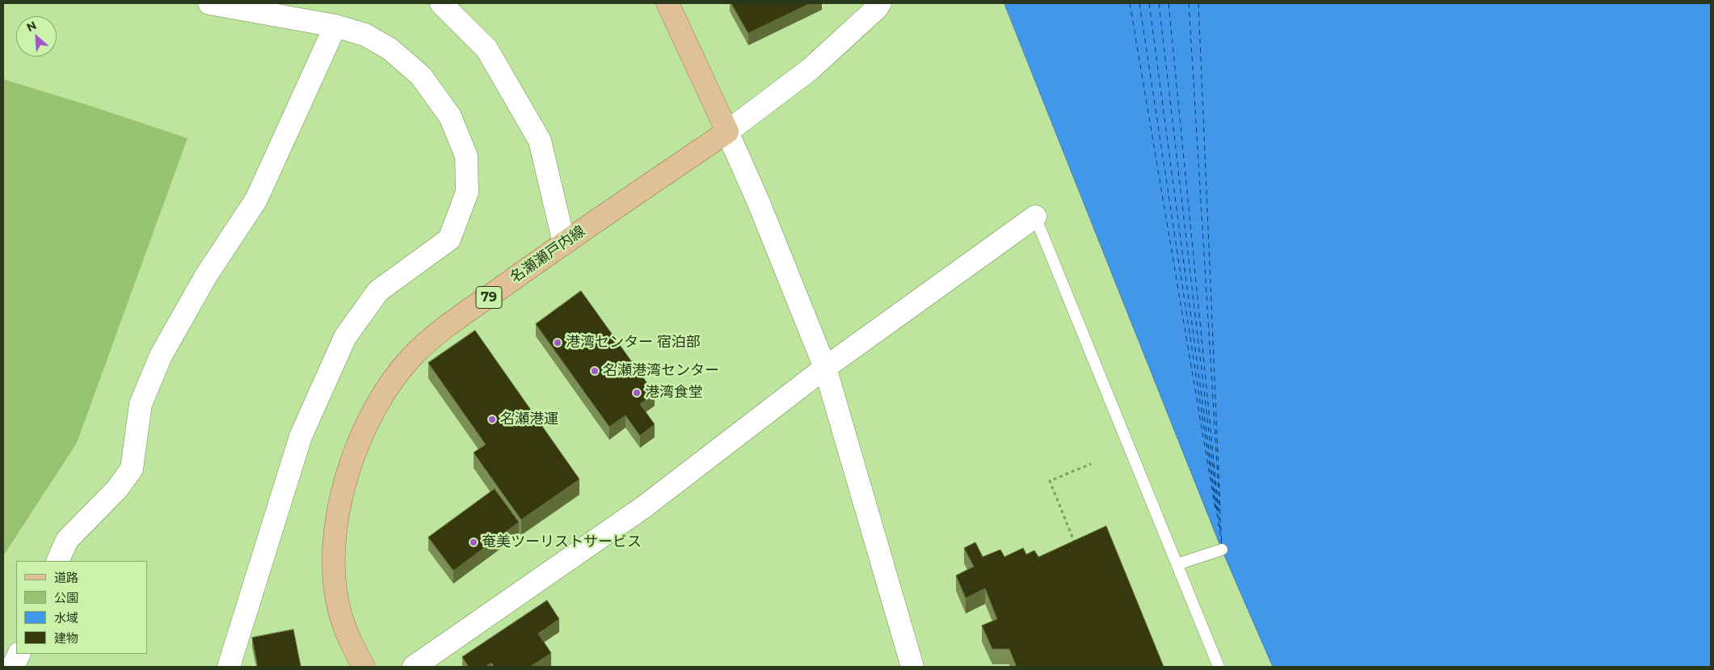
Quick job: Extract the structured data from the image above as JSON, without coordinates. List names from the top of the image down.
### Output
{
  "streets": {
    "main road": ["名瀬瀬戸内線", "79"]
  },
  "places": [
    "港湾センター 宿泊部",
    "名瀬港湾センター",
    "港湾食堂",
    "名瀬港運",
    "奄美ツーリストサービス"
  ],
  "legend": [
    "道路",
    "公園",
    "水域",
    "建物"
  ],
  "north": "top left"
}
